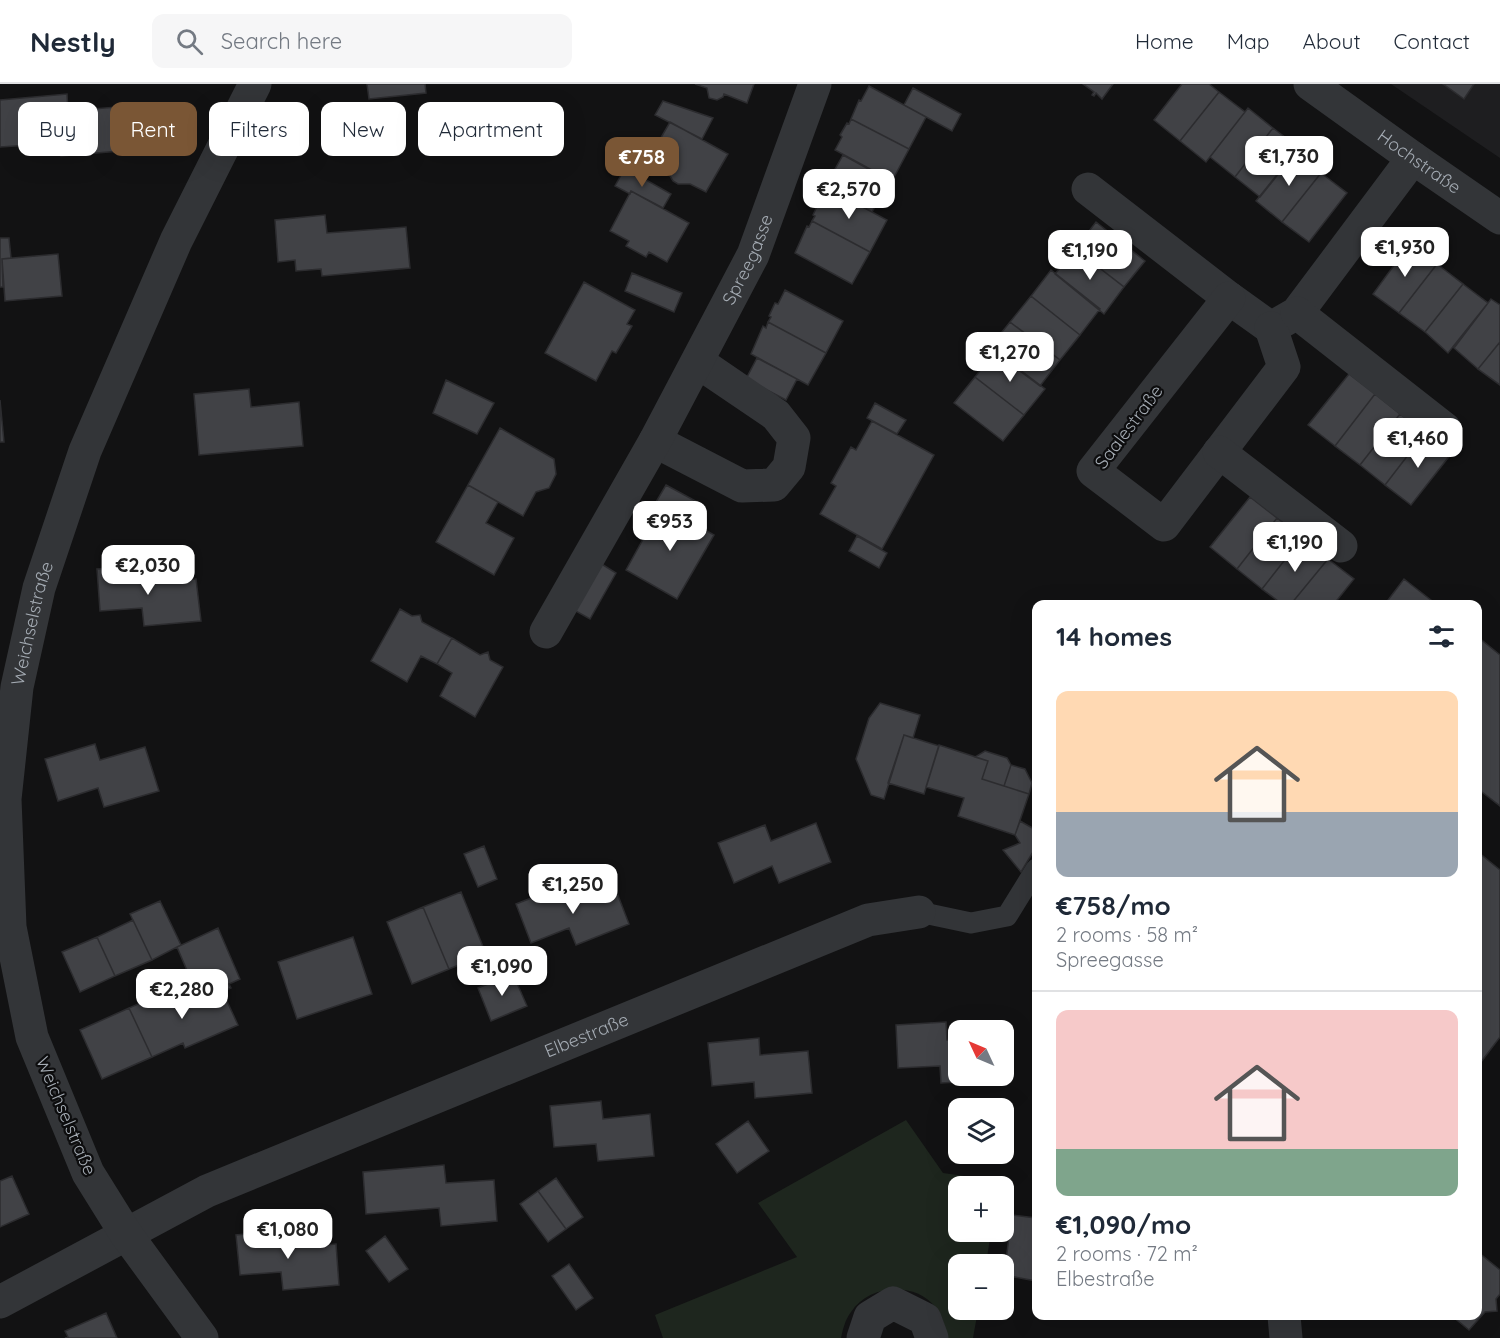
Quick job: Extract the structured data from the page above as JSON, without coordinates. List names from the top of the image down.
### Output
{
  "streets": {
    "street": [
      "Hochstraße",
      "Spreegasse",
      "Saalestraße",
      "Weichselstraße",
      "Elbestraße"
    ]
  },
  "crossings": [
    ["Weichselstraße", "Elbestraße"]
  ],
  "north": "top left",
  "page": {
    "header": "Nestly",
    "search": "Search here",
    "nav": [
      "Home",
      "Map",
      "About",
      "Contact"
    ],
    "chip": [
      "Buy",
      "Rent",
      "Filters",
      "New",
      "Apartment"
    ],
    "price": [
      "€1,730",
      "€758",
      "€2,570",
      "€1,930",
      "€1,190",
      "€1,270",
      "€1,460",
      "€953",
      "€1,190",
      "€2,030",
      "€1,250",
      "€1,090",
      "€2,280",
      "€1,080"
    ],
    "heading": "14 homes",
    "list": [
      {
        "name": "€758/mo",
        "note": "2 rooms · 58 m² · Spreegasse"
      },
      {
        "name": "€1,090/mo",
        "note": "2 rooms · 72 m² · Elbestraße"
      }
    ],
    "map_buttons": ["+", "−"]
  }
}
